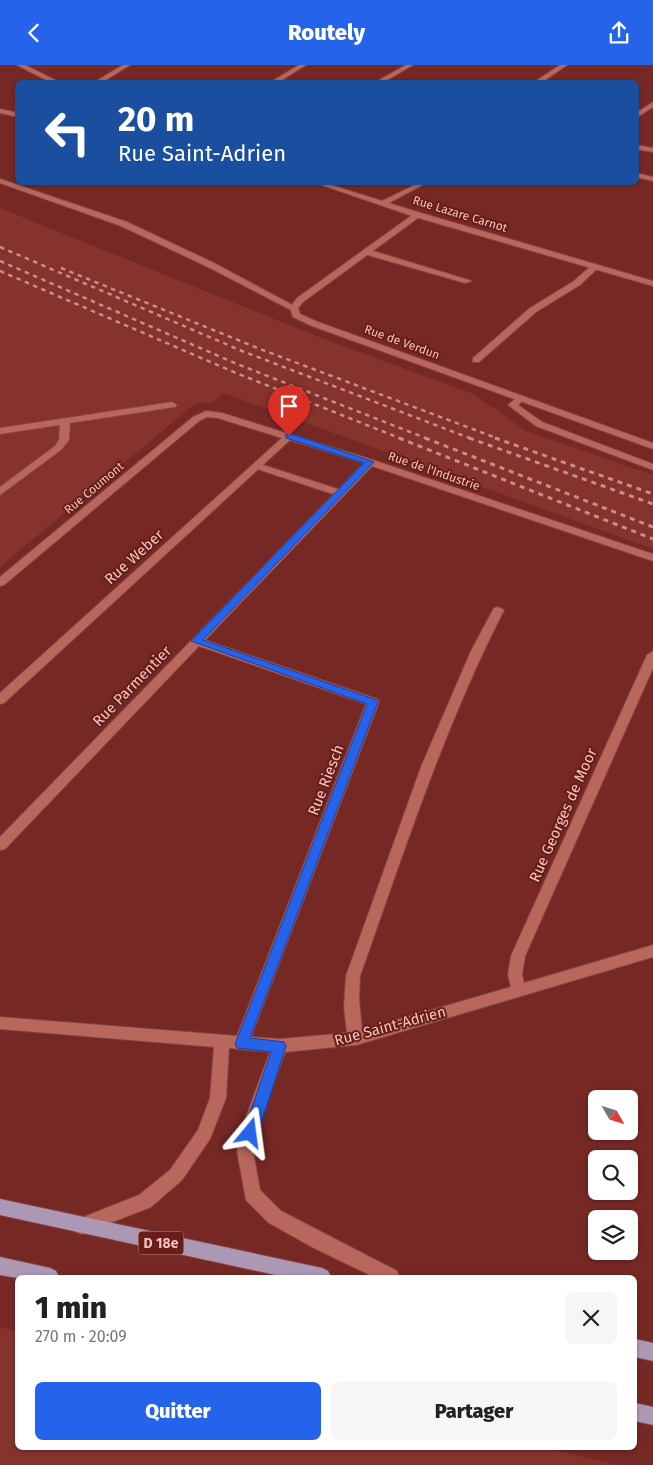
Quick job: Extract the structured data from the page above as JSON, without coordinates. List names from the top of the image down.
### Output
{
  "streets": {
    "main road": ["D 18e"],
    "street": [
      "Rue Lazare Carnot",
      "Rue de Verdun",
      "Rue de l'Industrie",
      "Rue Coumont",
      "Rue Weber",
      "Rue Parmentier",
      "Rue Riesch",
      "Rue Georges de Moor",
      "Rue Saint-Adrien"
    ]
  },
  "crossings": [
    ["Rue de l'Industrie", "Rue Coumont"],
    ["Rue de l'Industrie", "Rue Weber"],
    ["Rue de l'Industrie", "Rue Parmentier"],
    ["Rue Parmentier", "Rue Riesch"],
    ["Rue Riesch", "Rue Saint-Adrien"],
    ["Rue Georges de Moor", "Rue Saint-Adrien"]
  ],
  "north": "bottom right",
  "page": {
    "header": "Routely",
    "turn": ["20 m", "Rue Saint-Adrien"],
    "heading": ["1 min", "270 m · 20:09"],
    "buttons": ["Quitter", "Partager"]
  }
}
